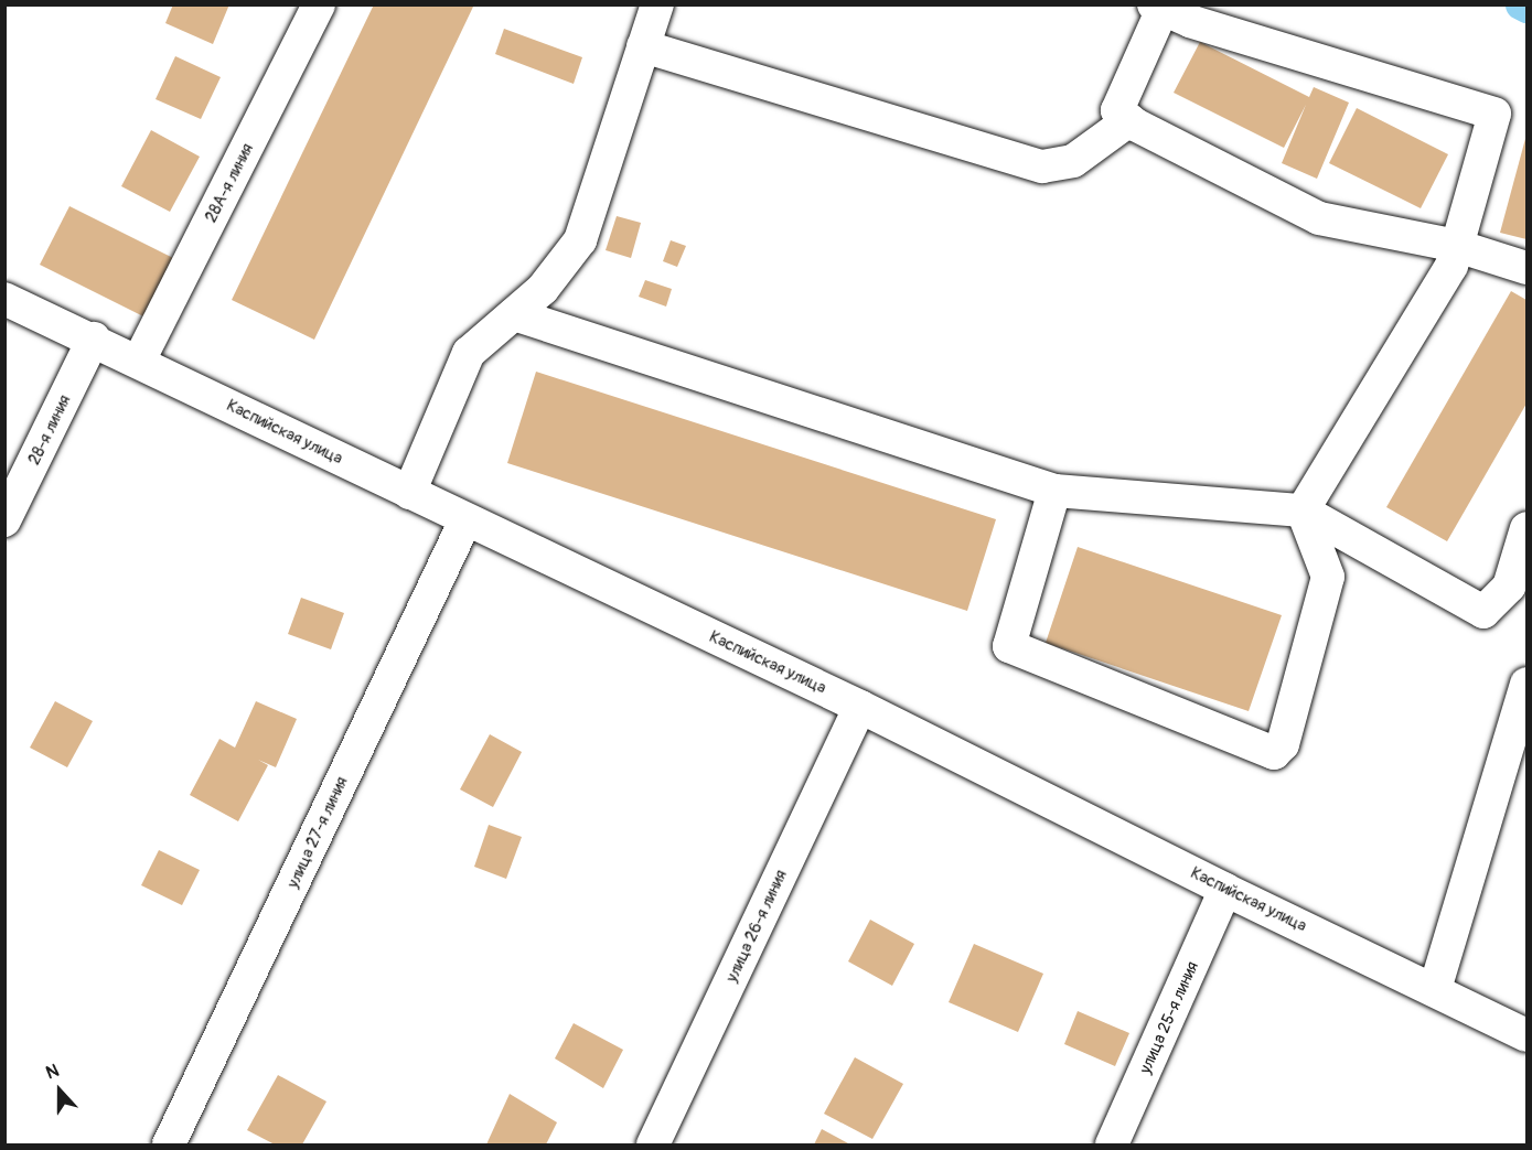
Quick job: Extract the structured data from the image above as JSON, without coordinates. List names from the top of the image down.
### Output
{
  "streets": {
    "street": [
      "28А-я линия",
      "28-я линия",
      "Каспийская улица",
      "улица 27-я линия",
      "улица 26-я линия",
      "улица 25-я линия"
    ]
  },
  "crossings": [
    ["28А-я линия", "Каспийская улица"],
    ["28-я линия", "Каспийская улица"],
    ["Каспийская улица", "улица 27-я линия"],
    ["Каспийская улица", "улица 26-я линия"],
    ["Каспийская улица", "улица 25-я линия"]
  ],
  "north": "top"
}
